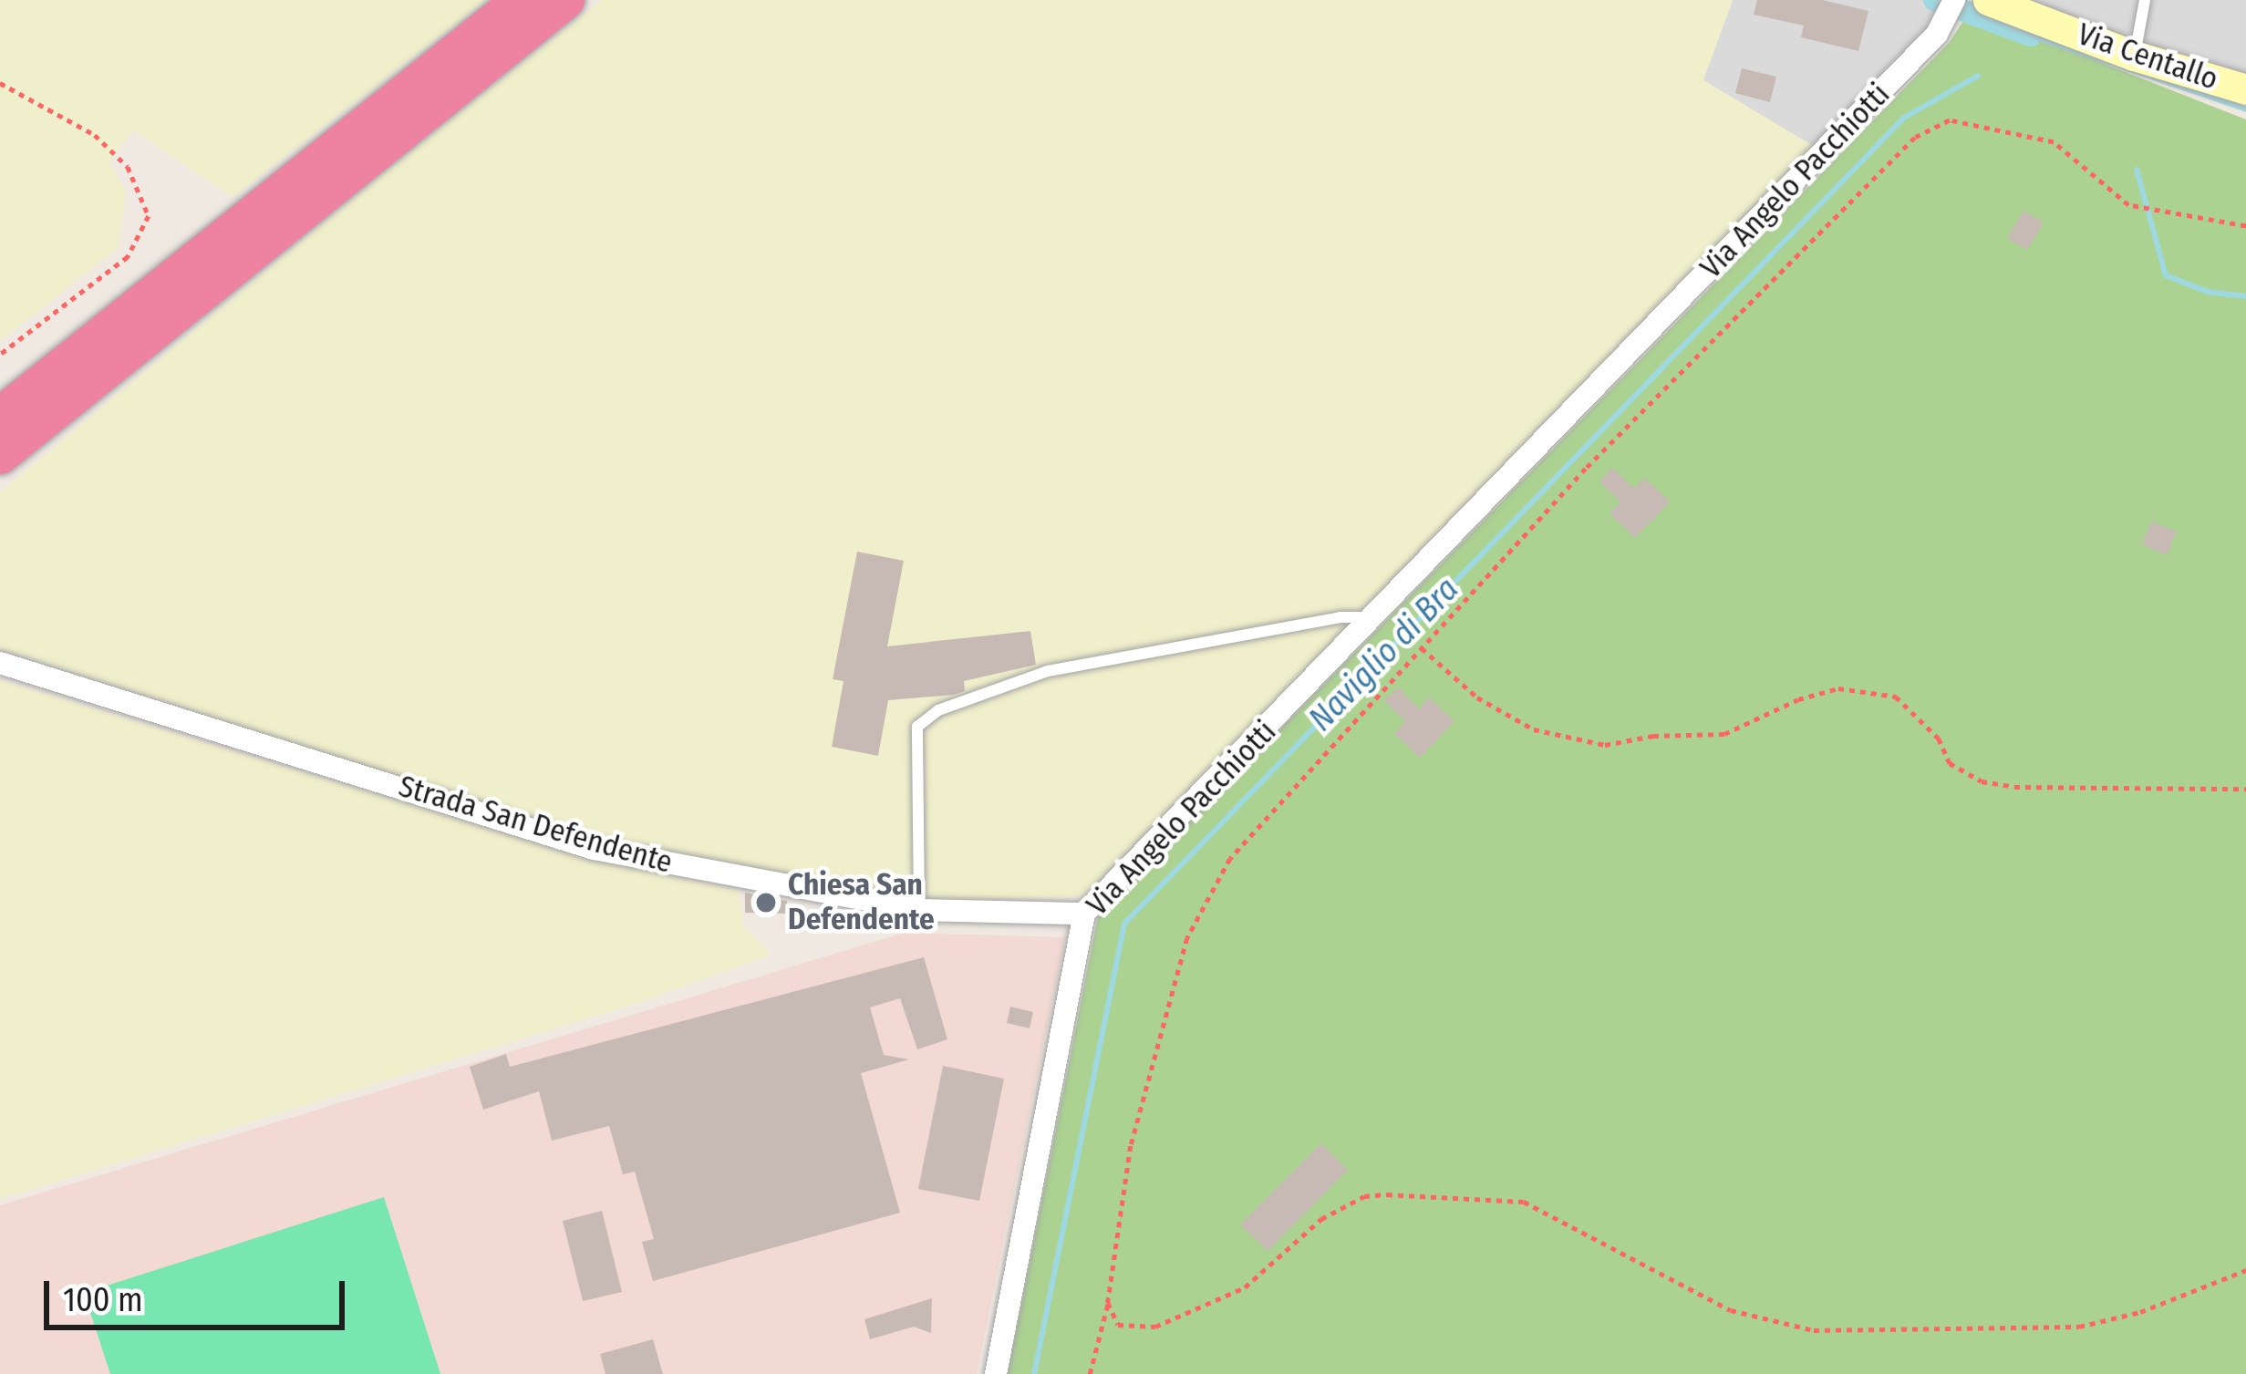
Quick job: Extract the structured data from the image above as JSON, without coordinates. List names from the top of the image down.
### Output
{
  "streets": {
    "main road": ["Via Centallo"],
    "street": ["Via Angelo Pacchiotti", "Strada San Defendente"]
  },
  "crossings": [
    ["Via Angelo Pacchiotti", "Strada San Defendente"]
  ],
  "water": ["Naviglio di Bra"],
  "places": ["Chiesa San Defendente"],
  "scale_bar": "100 m"
}
